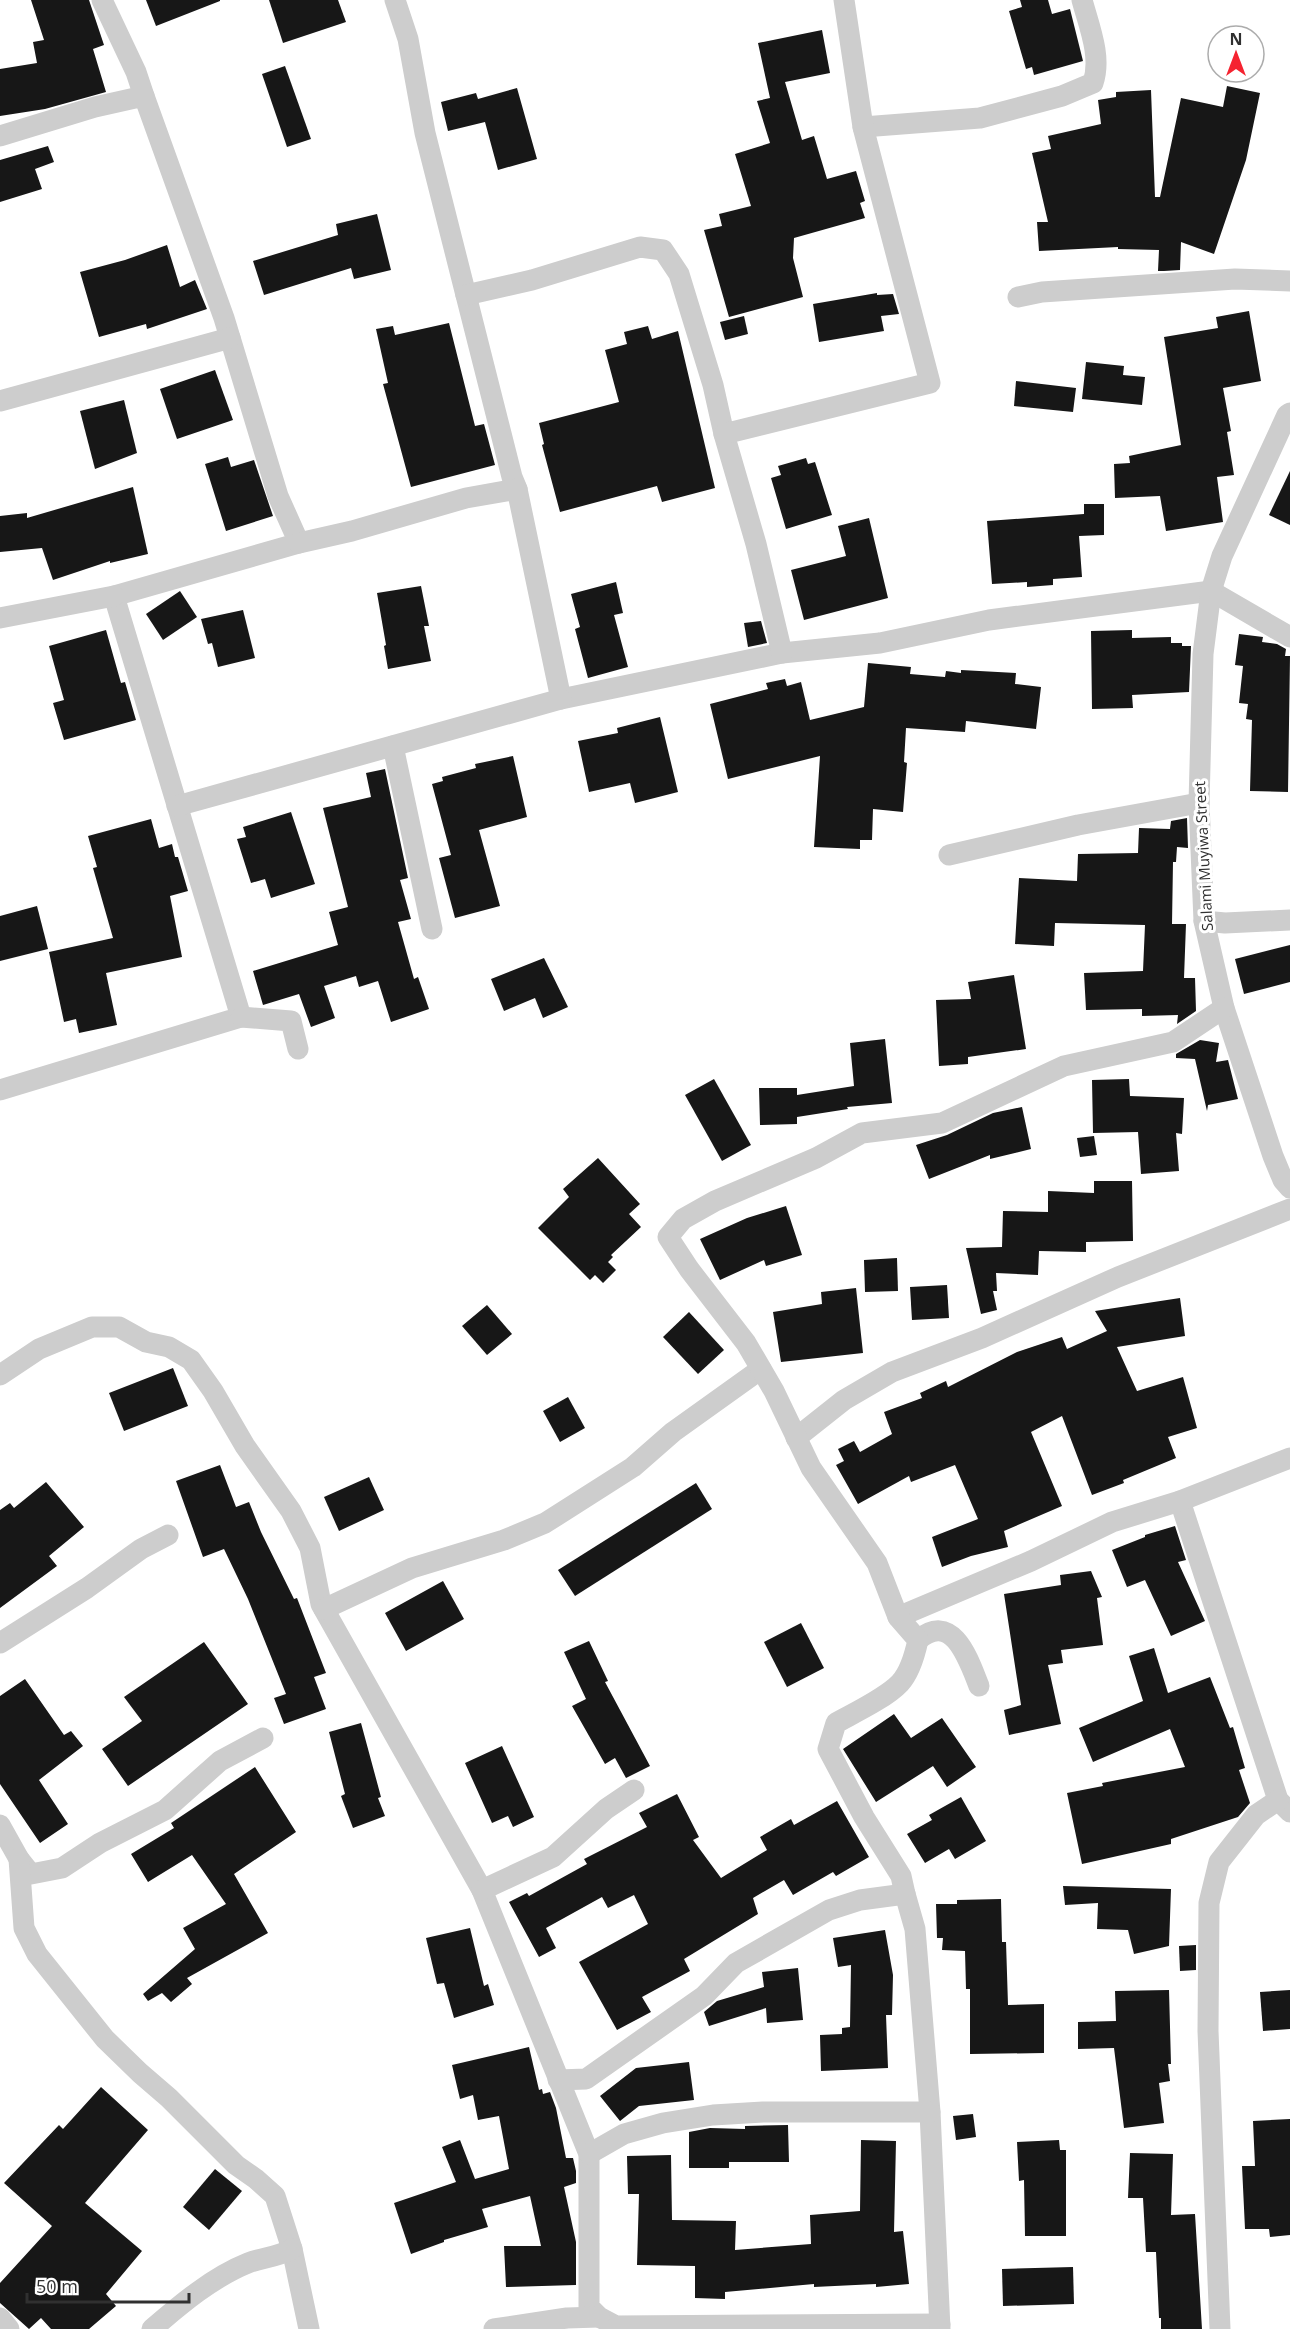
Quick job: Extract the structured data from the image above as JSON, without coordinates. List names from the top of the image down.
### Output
{
  "streets": {
    "street": ["Salami Muyiwa Street"]
  },
  "scale_bar": "50 m",
  "north": "top"
}
